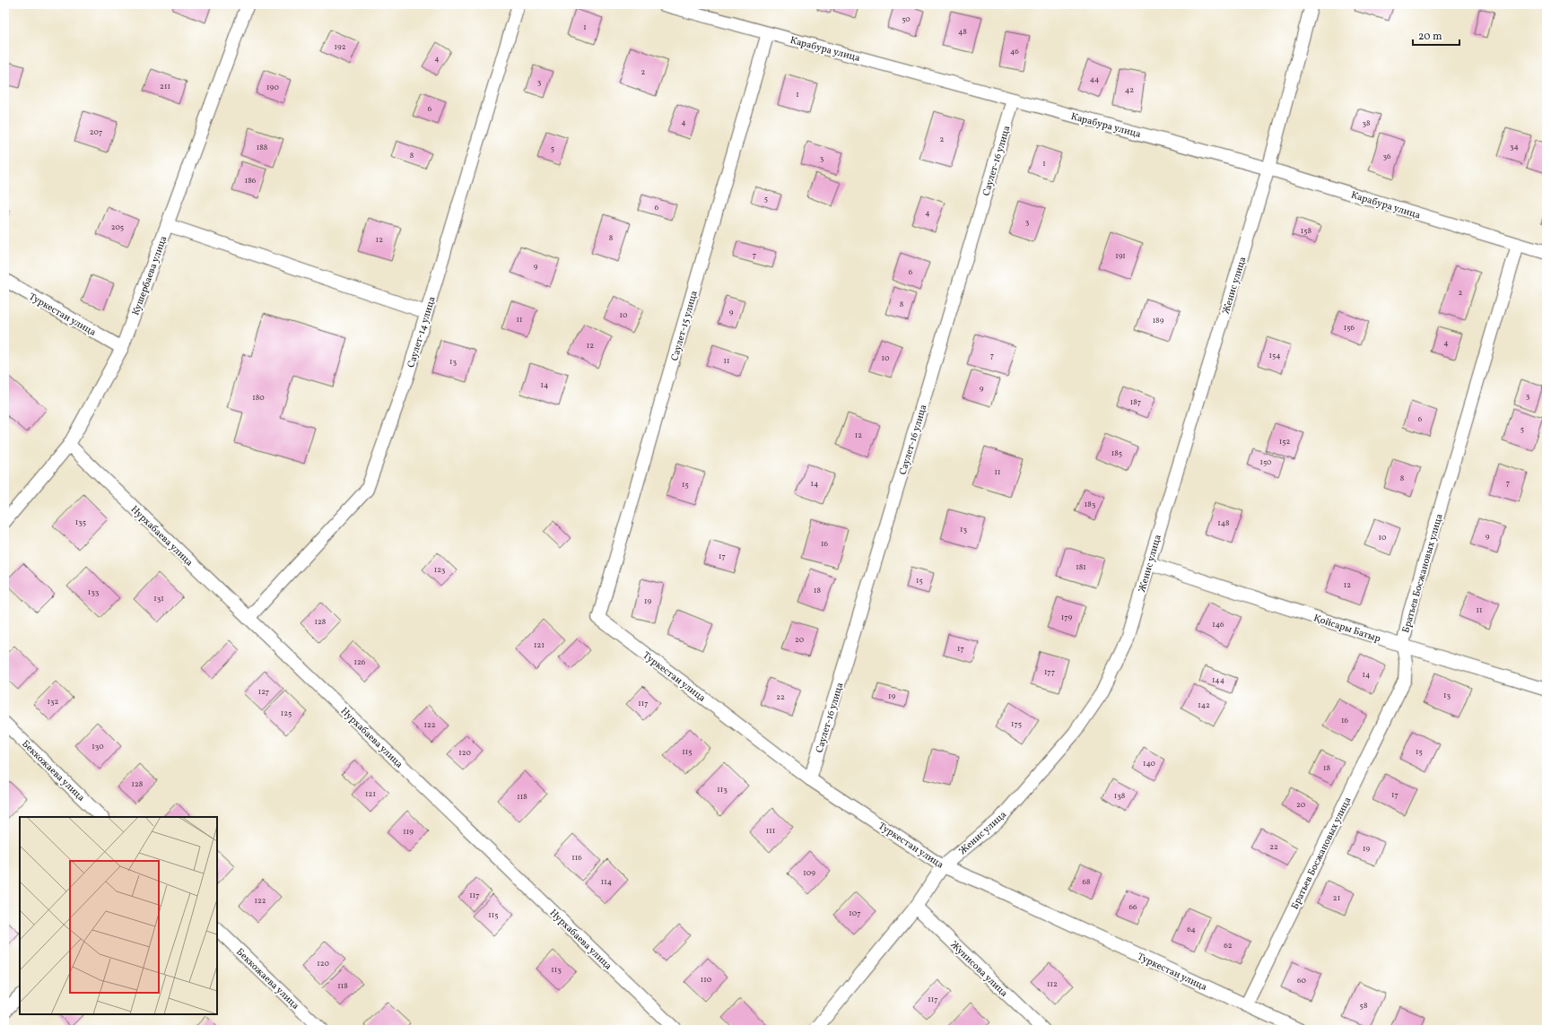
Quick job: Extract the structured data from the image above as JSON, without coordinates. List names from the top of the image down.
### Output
{
  "streets": {
    "street": [
      "Карабура улица",
      "Саулет-16 улица",
      "Кушербаева улица",
      "Женис улица",
      "Туркестан улица",
      "Саулет-15 улица",
      "Саулет-14 улица",
      "Нурхабаева улица",
      "Братьев Босжановых улица",
      "Қойсары Батыр",
      "Беккожаева улица",
      "Жунисова улица"
    ]
  },
  "crossings": [
    ["Карабура улица", "Саулет-16 улица"],
    ["Карабура улица", "Женис улица"],
    ["Карабура улица", "Саулет-15 улица"],
    ["Карабура улица", "Братьев Босжановых улица"],
    ["Саулет-16 улица", "Туркестан улица"],
    ["Кушербаева улица", "Туркестан улица"],
    ["Кушербаева улица", "Нурхабаева улица"],
    ["Женис улица", "Туркестан улица"],
    ["Женис улица", "Қойсары Батыр"],
    ["Женис улица", "Жунисова улица"],
    ["Туркестан улица", "Саулет-15 улица"],
    ["Туркестан улица", "Братьев Босжановых улица"],
    ["Саулет-14 улица", "Нурхабаева улица"],
    ["Братьев Босжановых улица", "Қойсары Батыр"]
  ],
  "house_numbers": [
    "50",
    "1",
    "48",
    "192",
    "46",
    "4",
    "2",
    "44",
    "3",
    "211",
    "190",
    "42",
    "1",
    "6",
    "4",
    "38",
    "207",
    "2",
    "34",
    "188",
    "5",
    "8",
    "36",
    "3",
    "1",
    "186",
    "5",
    "6",
    "4",
    "3",
    "205",
    "158",
    "8",
    "12",
    "7",
    "191",
    "9",
    "6",
    "2",
    "8",
    "9",
    "10",
    "11",
    "189",
    "156",
    "4",
    "12",
    "7",
    "154",
    "10",
    "11",
    "13",
    "14",
    "9",
    "3",
    "180",
    "187",
    "6",
    "5",
    "12",
    "152",
    "185",
    "150",
    "11",
    "8",
    "7",
    "14",
    "15",
    "183",
    "135",
    "148",
    "13",
    "9",
    "10",
    "16",
    "17",
    "181",
    "123",
    "15",
    "12",
    "18",
    "133",
    "131",
    "19",
    "11",
    "179",
    "128",
    "146",
    "20",
    "121",
    "17",
    "126",
    "177",
    "14",
    "144",
    "127",
    "13",
    "19",
    "22",
    "132",
    "117",
    "142",
    "125",
    "16",
    "175",
    "122",
    "130",
    "115",
    "15",
    "120",
    "140",
    "18",
    "128",
    "113",
    "121",
    "17",
    "138",
    "118",
    "20",
    "111",
    "119",
    "22",
    "19",
    "116",
    "109",
    "114",
    "68",
    "117",
    "21",
    "122",
    "66",
    "107",
    "115",
    "64",
    "62",
    "120",
    "113",
    "110",
    "60",
    "112",
    "118",
    "117",
    "58"
  ],
  "scale_bar": "20 m"
}
